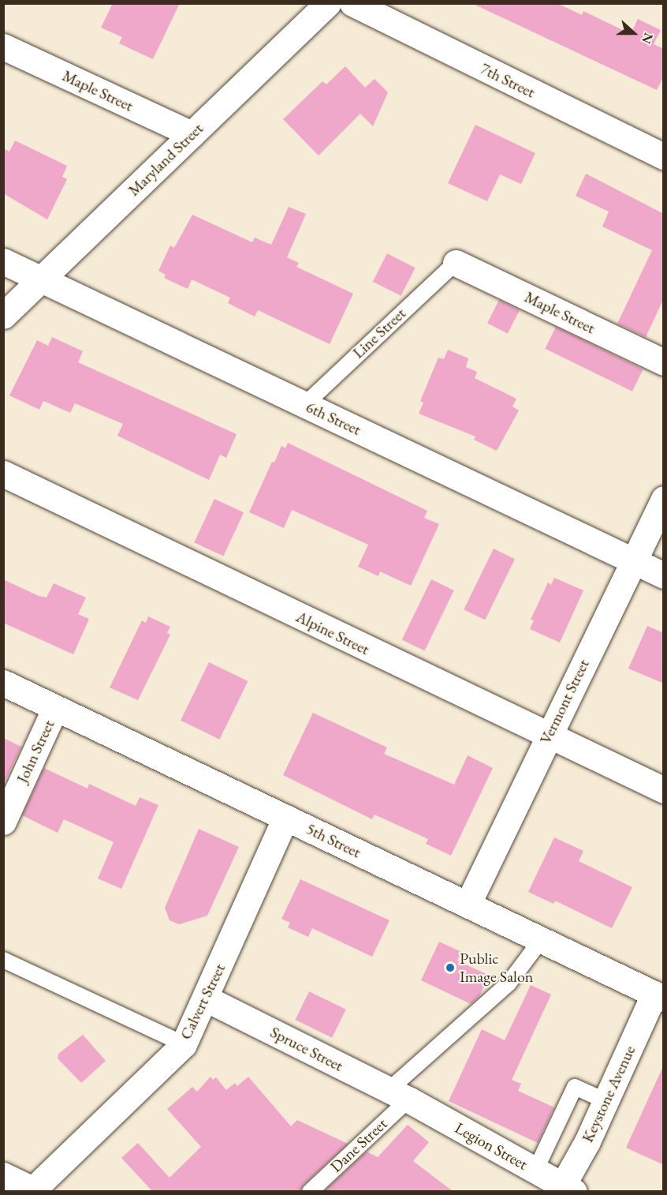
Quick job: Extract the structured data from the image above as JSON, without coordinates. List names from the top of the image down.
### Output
{
  "streets": {
    "street": [
      "7th Street",
      "Maple Street",
      "Maryland Street",
      "6th Street",
      "Alpine Street",
      "Vermont Street",
      "John Street",
      "5th Street",
      "Calvert Street",
      "Spruce Street",
      "Keystone Avenue",
      "Legion Street"
    ],
    "lane": ["Line Street", "Dane Street"]
  },
  "crossings": [
    ["Maple Street", "Maryland Street"],
    ["Maple Street", "Line Street"],
    ["Maryland Street", "6th Street"],
    ["Line Street", "6th Street"],
    ["6th Street", "Vermont Street"],
    ["Alpine Street", "Vermont Street"],
    ["Vermont Street", "5th Street"],
    ["John Street", "5th Street"],
    ["5th Street", "Calvert Street"],
    ["5th Street", "Keystone Avenue"],
    ["5th Street", "Dane Street"],
    ["Calvert Street", "Spruce Street"],
    ["Spruce Street", "Dane Street"],
    ["Spruce Street", "Legion Street"],
    ["Keystone Avenue", "Legion Street"],
    ["Dane Street", "Legion Street"]
  ],
  "places": ["Public Image Salon"],
  "north": "right"
}
